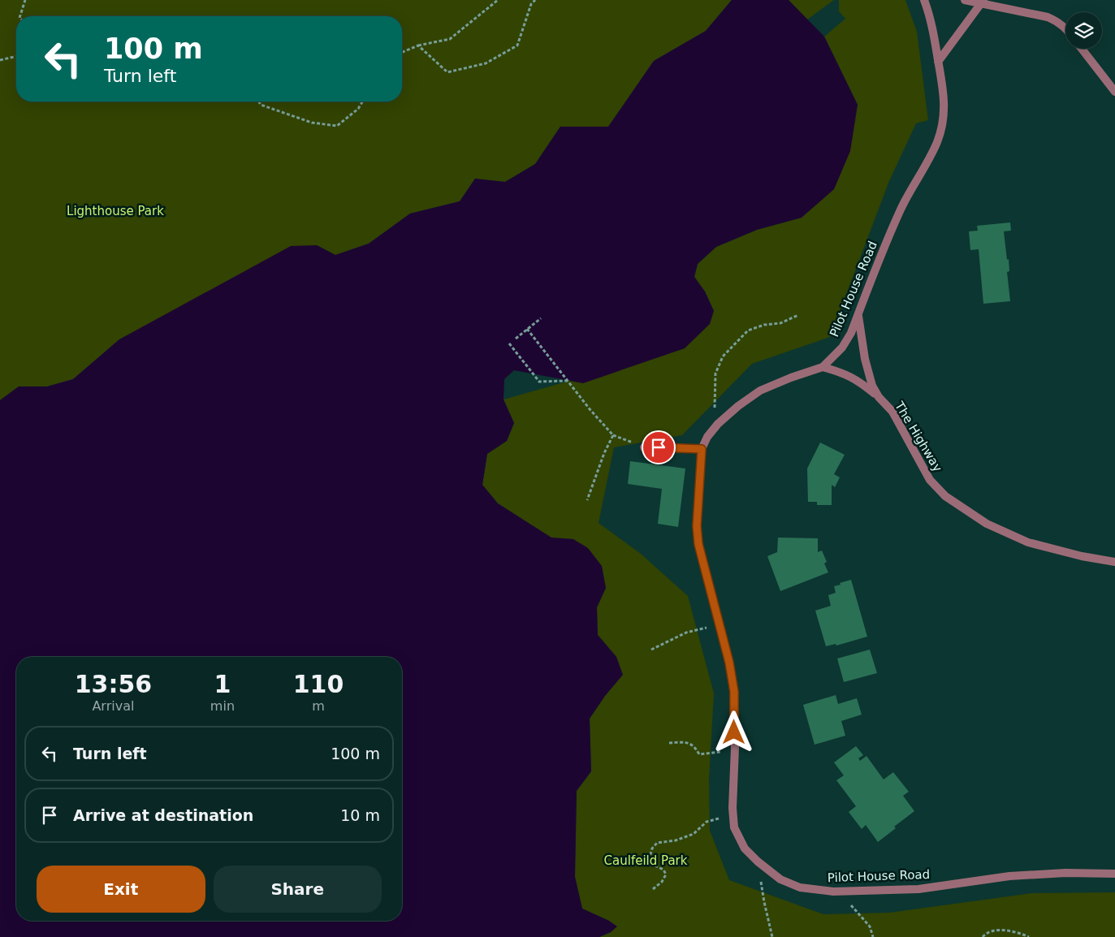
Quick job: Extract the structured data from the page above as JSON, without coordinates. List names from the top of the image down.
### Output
{
  "streets": {
    "street": ["Pilot House Road", "The Highway"]
  },
  "crossings": [
    ["Pilot House Road", "The Highway"]
  ],
  "parks": ["Lighthouse Park", "Caulfeild Park"],
  "page": {
    "turn": ["100 m", "Turn left"],
    "eta": [
      "13:56",
      "Arrival",
      "1",
      "min",
      "110",
      "m"
    ],
    "list": [
      {
        "name": "Turn left",
        "value": "100 m"
      },
      {
        "name": "Arrive at destination",
        "value": "10 m"
      }
    ],
    "buttons": ["Exit", "Share"]
  }
}
